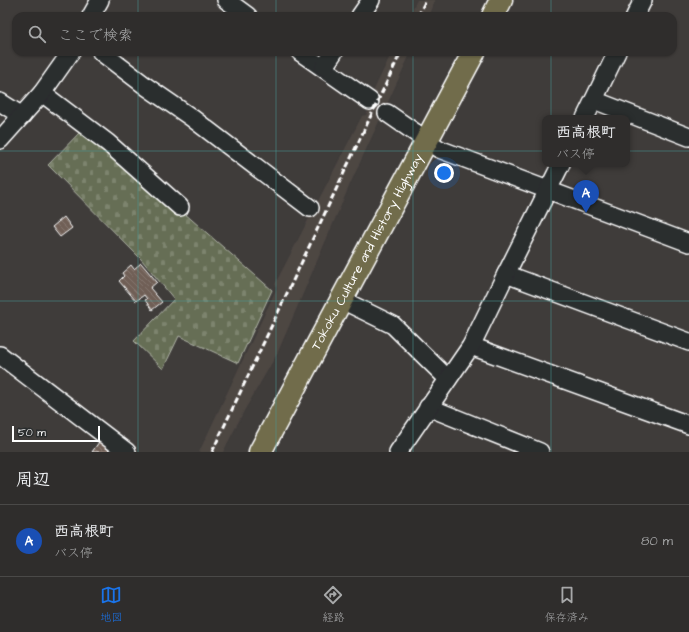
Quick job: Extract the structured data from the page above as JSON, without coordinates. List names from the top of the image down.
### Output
{
  "streets": {
    "highway": ["Tokoku Culture and History Highway"]
  },
  "scale_bar": "50 m",
  "page": {
    "search": "ここで検索",
    "popup": ["西高根町", "バス停"],
    "pins": "A",
    "scale": "50 m",
    "heading": "周辺",
    "list": [
      {
        "mark": "A",
        "name": "西高根町",
        "note": "バス停",
        "value": "80 m"
      }
    ],
    "nav": ["地図", "経路", "保存済み"]
  }
}
